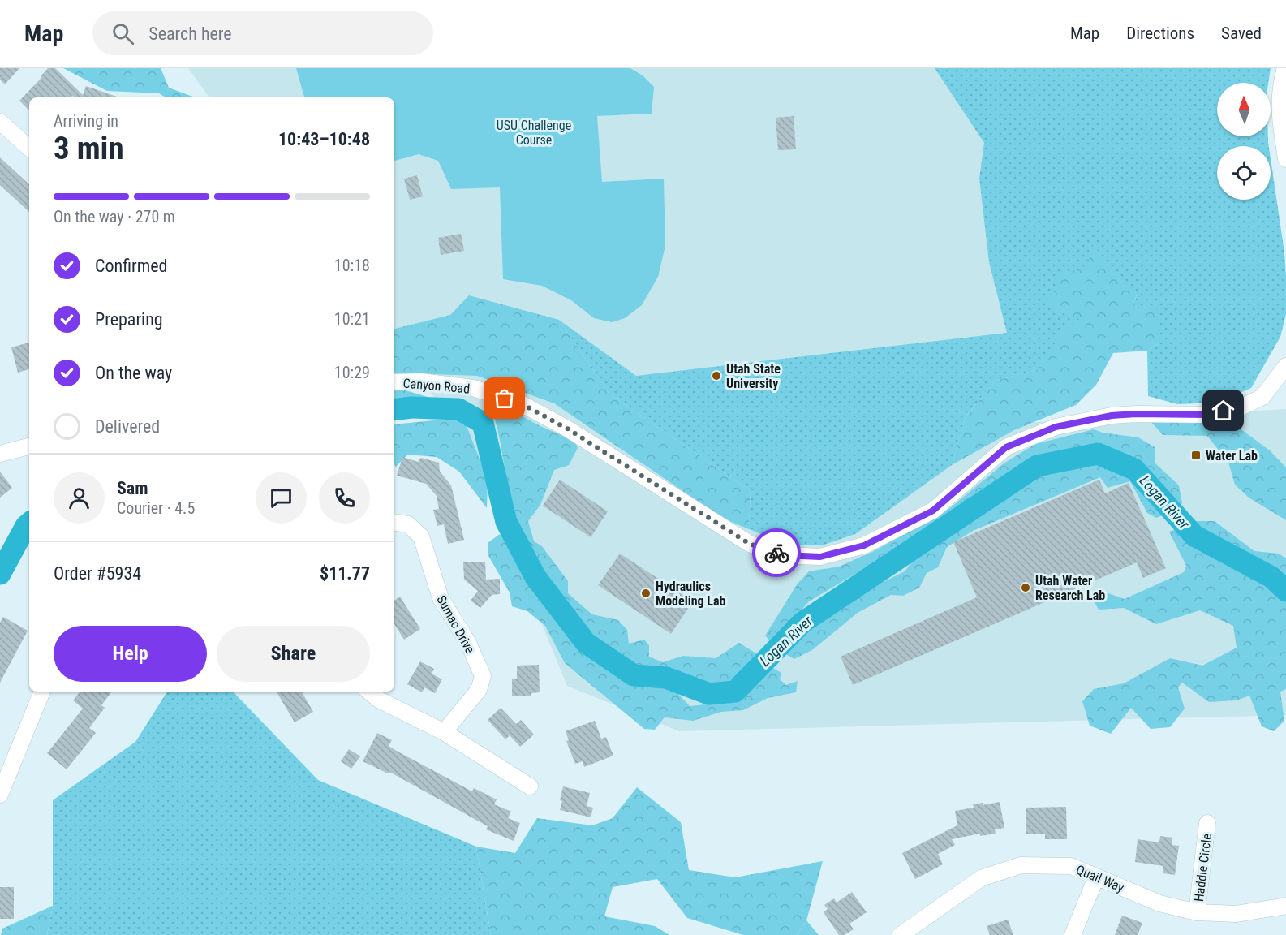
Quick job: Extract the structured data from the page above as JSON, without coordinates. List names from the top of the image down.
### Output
{
  "streets": {
    "street": [
      "Canyon Road",
      "Sumac Drive",
      "Haddie Circle",
      "Quail Way"
    ]
  },
  "crossings": [
    ["Haddie Circle", "Quail Way"]
  ],
  "water": ["Logan River"],
  "parks": ["USU Challenge Course"],
  "places": {
    "other": ["Utah State University", "Utah Water Research Lab", "Hydraulics Modeling Lab"],
    "transit": ["Water Lab"]
  },
  "north": "top",
  "page": {
    "header": "Map",
    "search": "Search here",
    "nav": ["Map", "Directions", "Saved"],
    "heading": ["3 min", "Arriving in", "10:43–10:48"],
    "panel": [
      "Sam",
      "Courier · 4.5",
      "Order #5934",
      "$11.77"
    ],
    "bar": "On the way · 270 m",
    "list": [
      ["Confirmed", "10:18"],
      ["Preparing", "10:21"],
      ["On the way", "10:29"],
      "Delivered"
    ],
    "buttons": ["Help", "Share"]
  }
}
